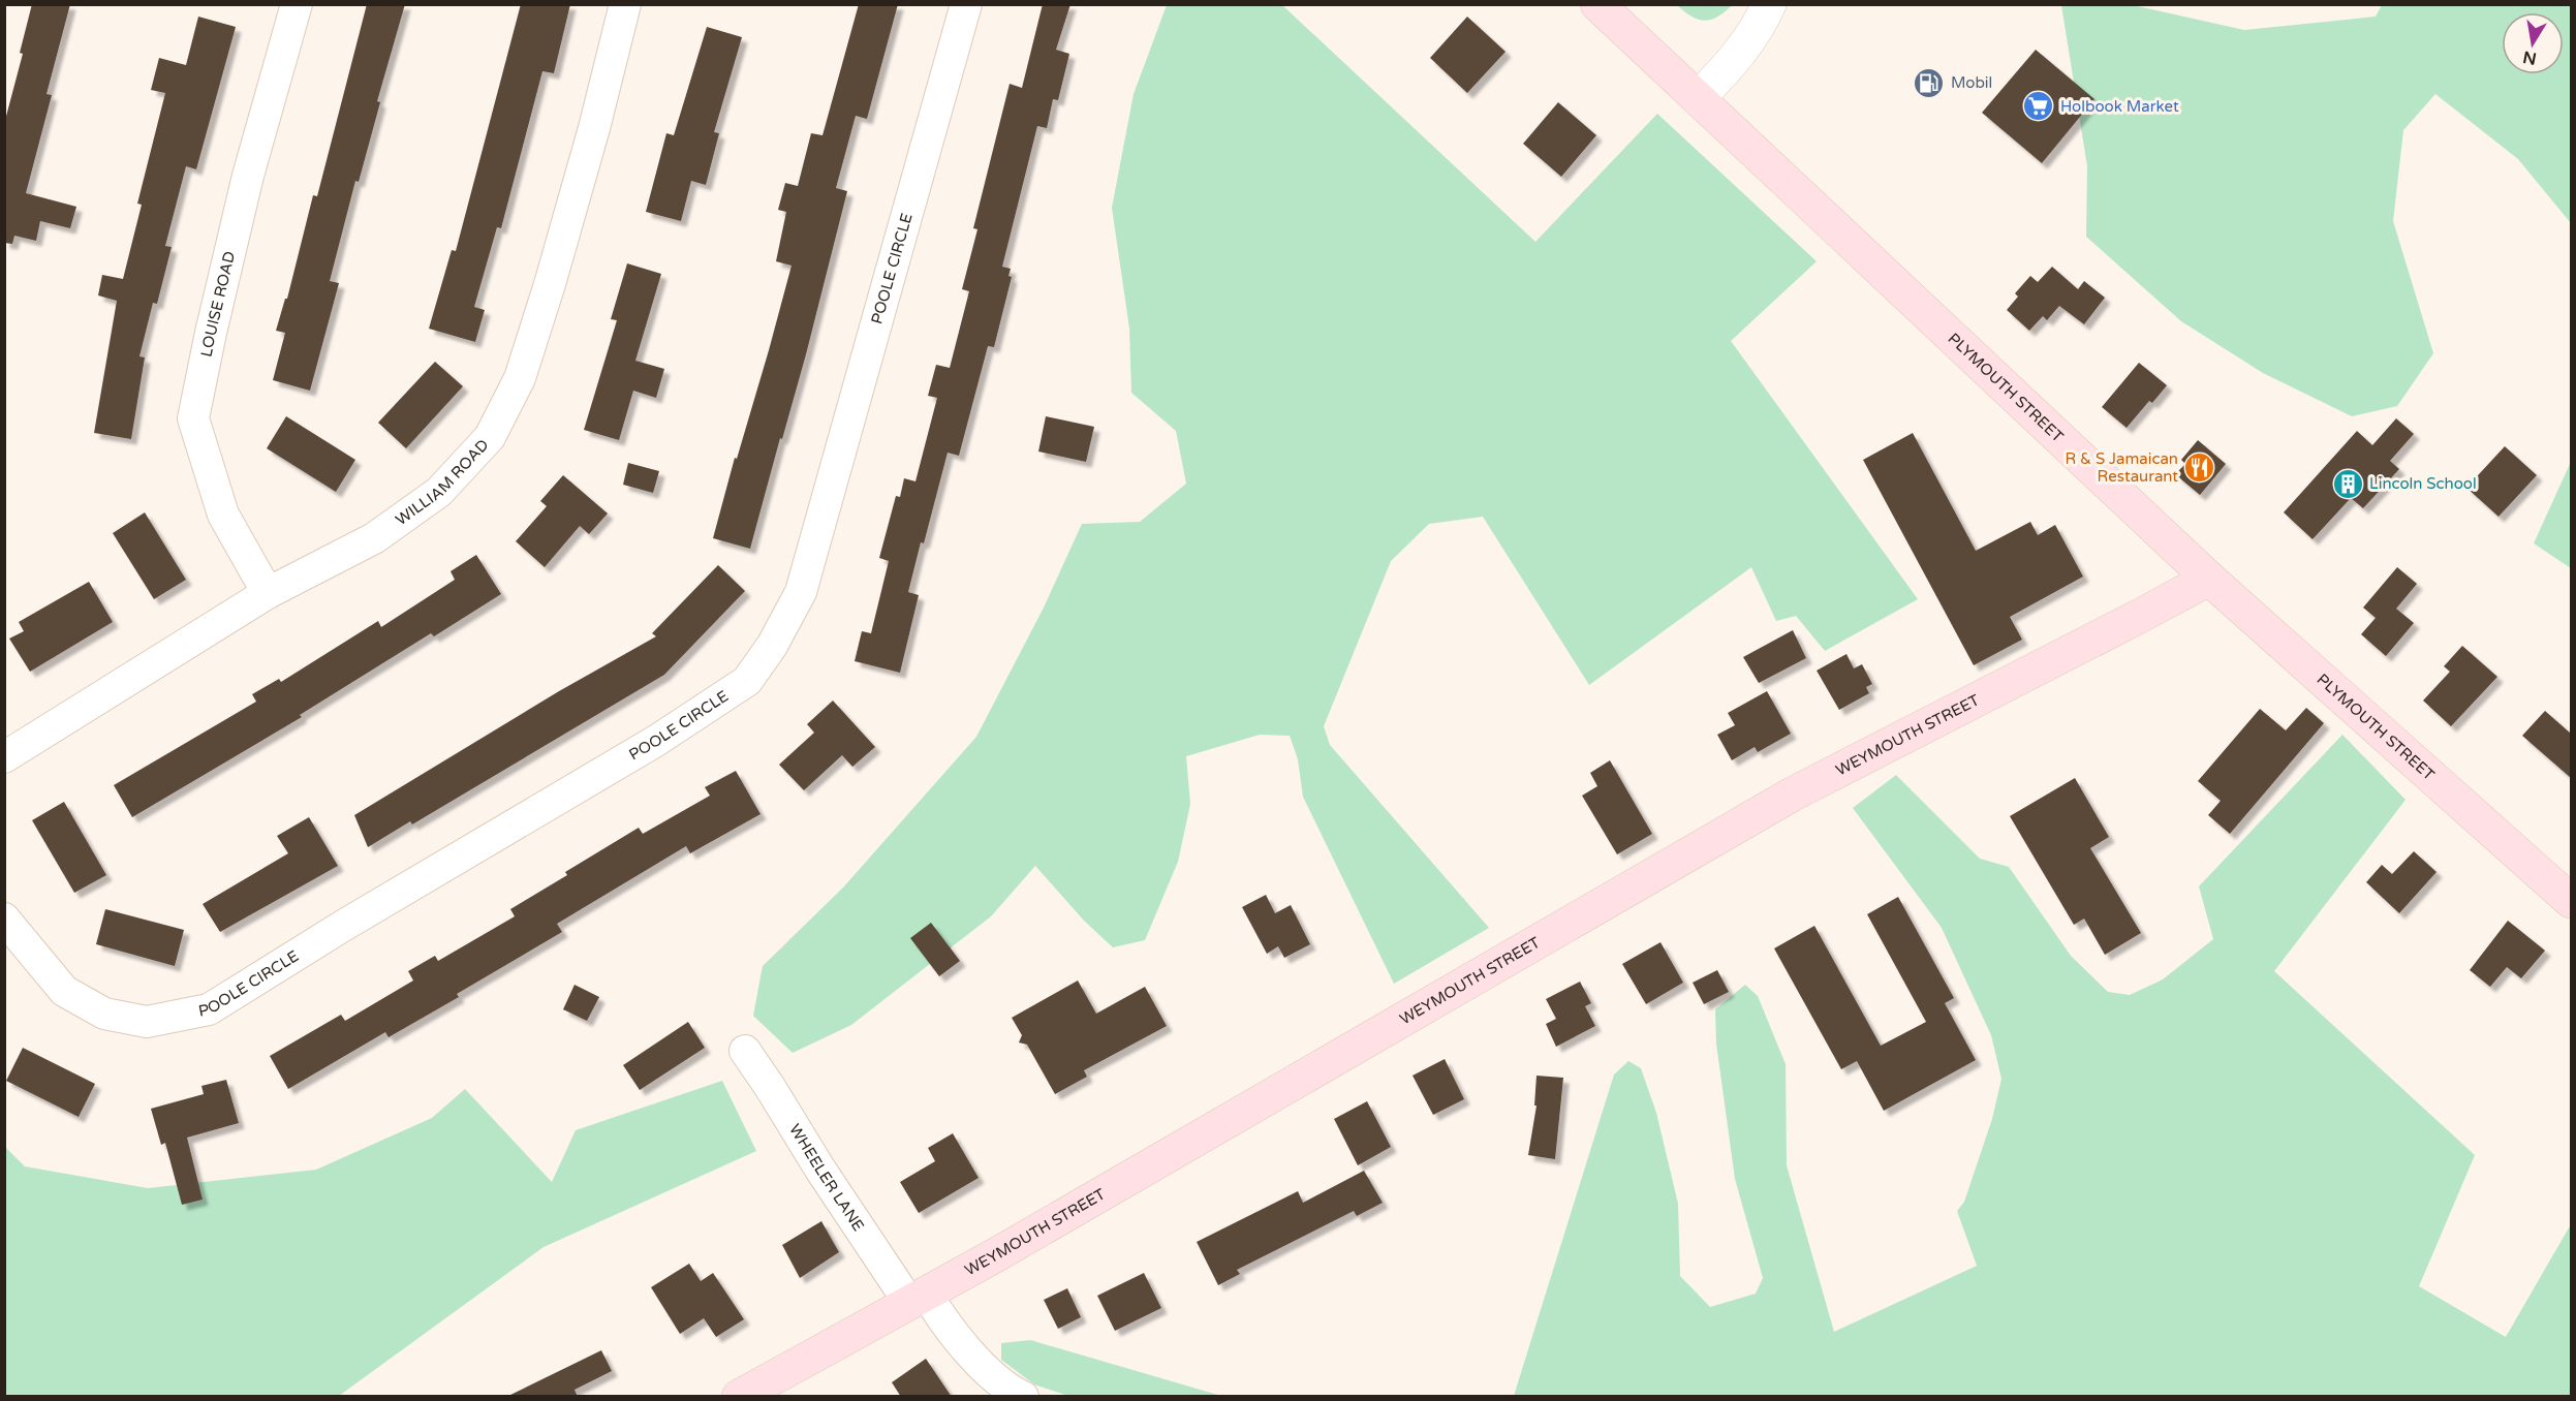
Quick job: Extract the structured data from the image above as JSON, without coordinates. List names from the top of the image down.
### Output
{
  "streets": {
    "main road": ["PLYMOUTH STREET", "WEYMOUTH STREET"],
    "street": [
      "POOLE CIRCLE",
      "LOUISE ROAD",
      "WILLIAM ROAD",
      "WHEELER LANE"
    ]
  },
  "crossings": [
    ["LOUISE ROAD", "WILLIAM ROAD"],
    ["PLYMOUTH STREET", "WEYMOUTH STREET"],
    ["WEYMOUTH STREET", "WHEELER LANE"]
  ],
  "places": {
    "fuel station": ["Mobil"],
    "supermarket": ["Holbook Market"],
    "restaurant": ["R & S Jamaican Restaurant"],
    "building": ["Lincoln School"]
  },
  "north": "bottom"
}
